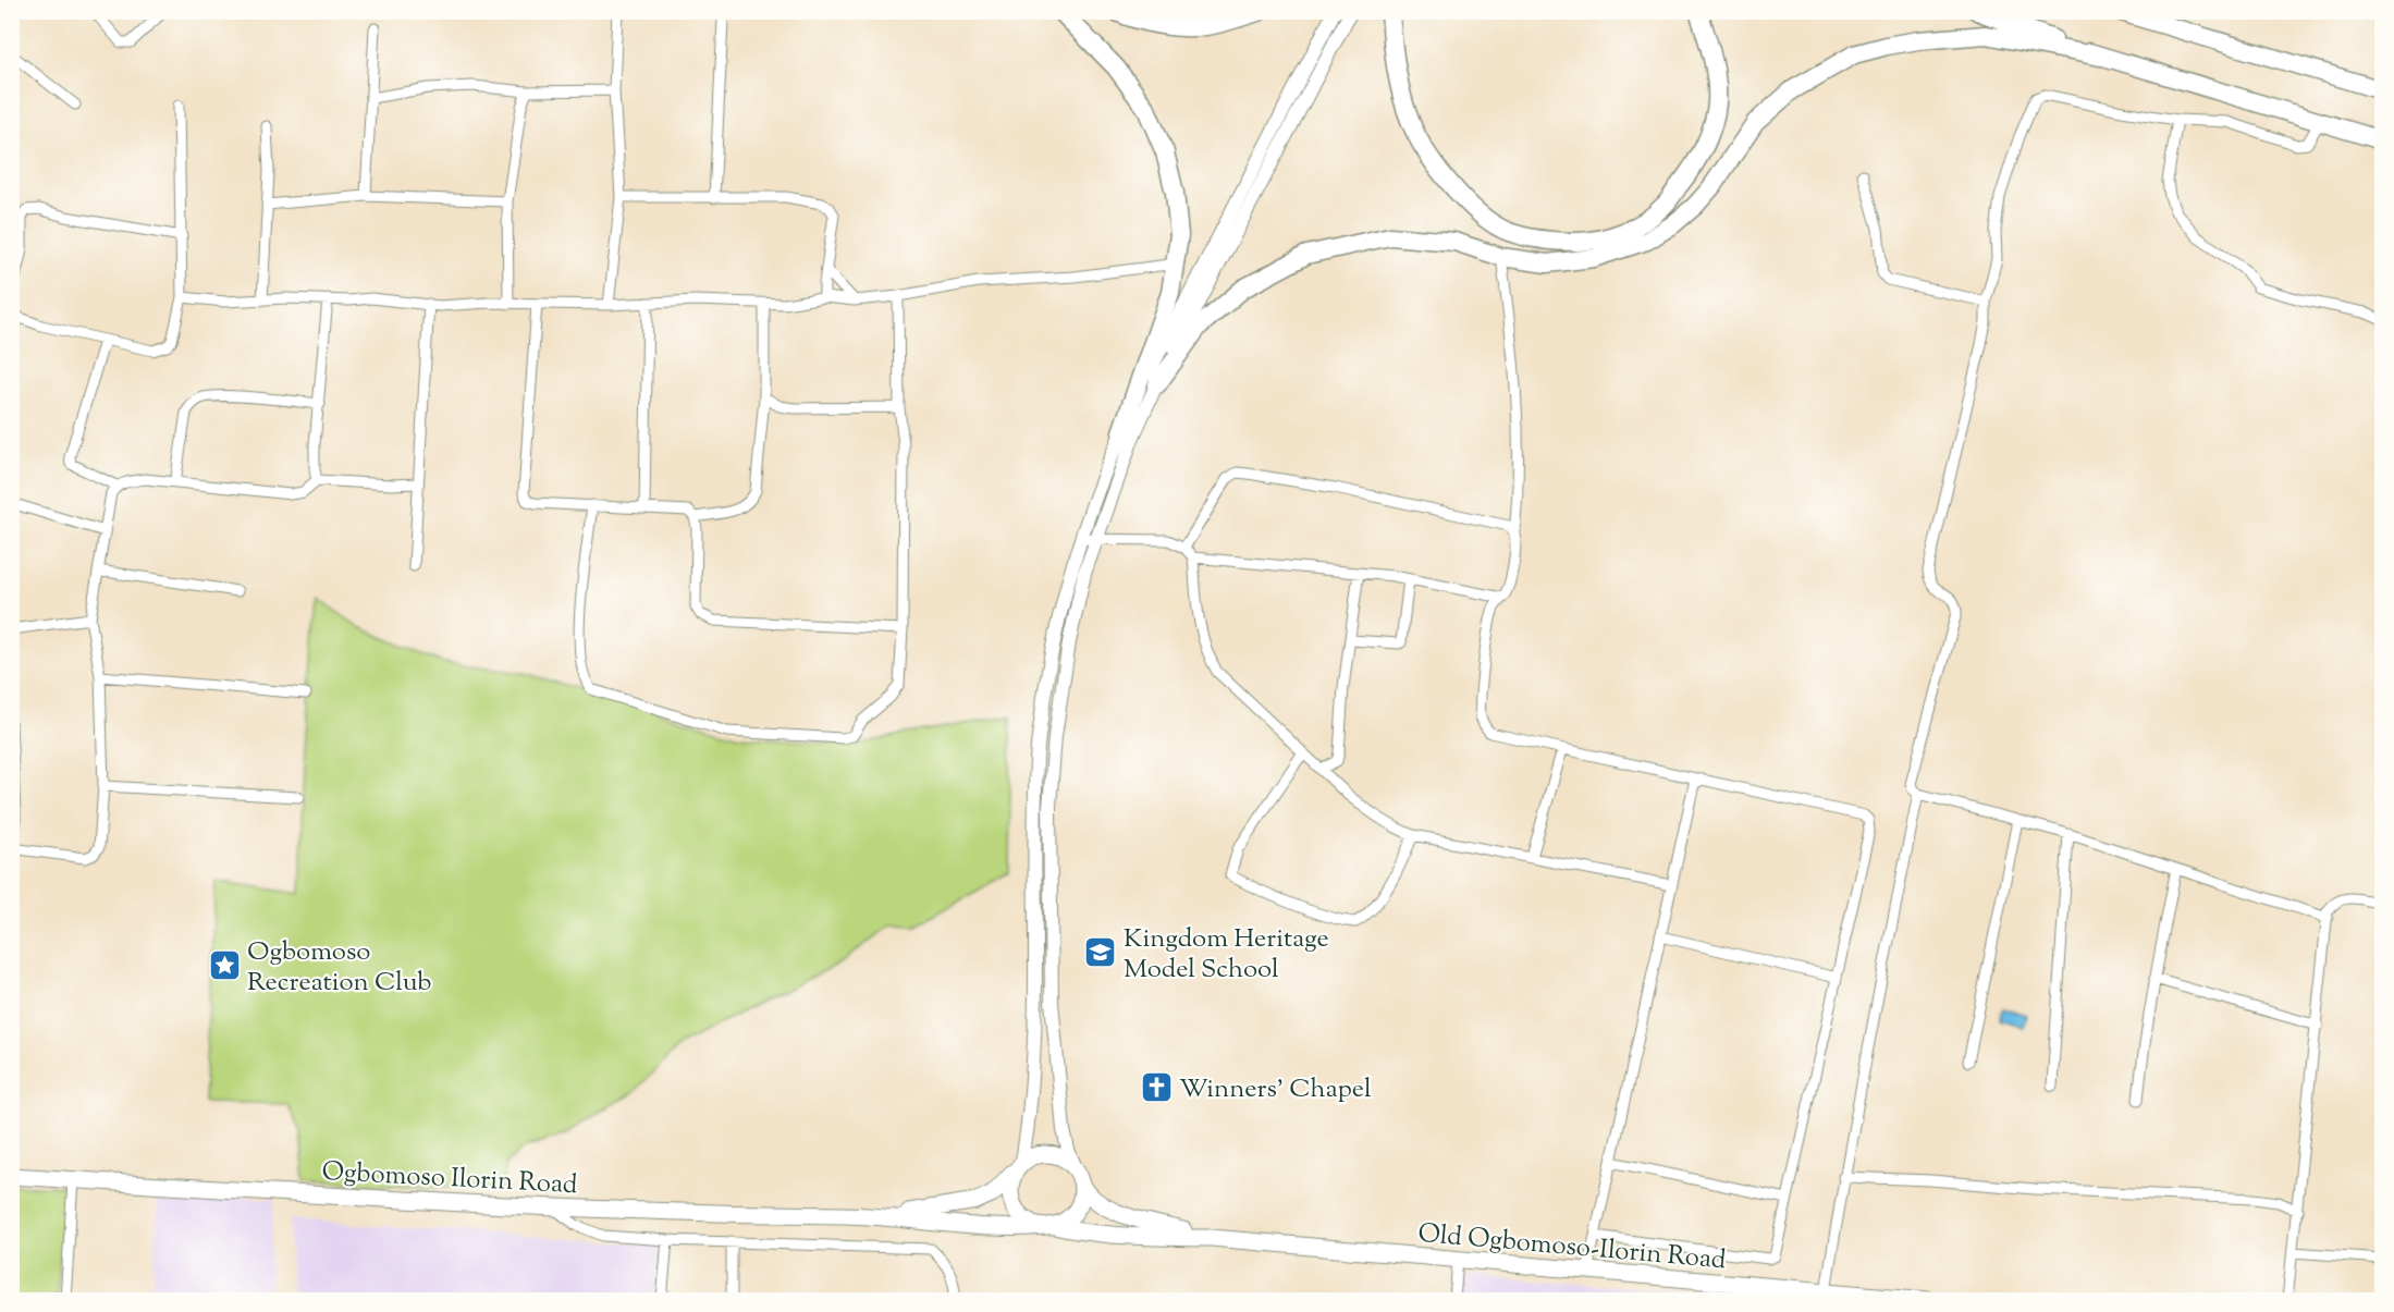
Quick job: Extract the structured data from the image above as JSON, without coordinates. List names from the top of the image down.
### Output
{
  "streets": {
    "highway": ["Ogbomoso Ilorin Road", "Old Ogbomoso-Ilorin Road"]
  },
  "places": {
    "school or university": ["Kingdom Heritage Model School"],
    "place": ["Ogbomoso Recreation Club"],
    "church": ["Winners' Chapel"]
  }
}
